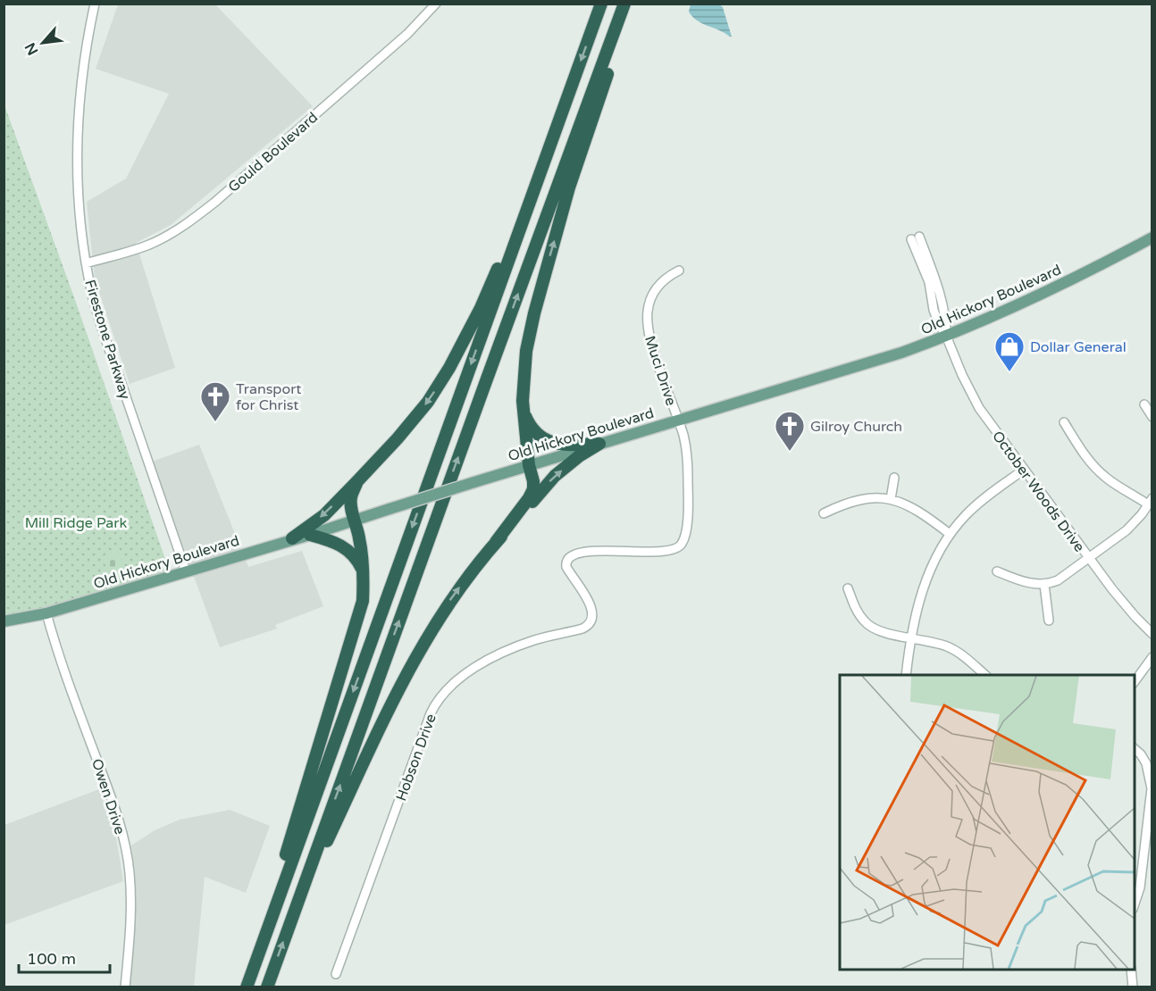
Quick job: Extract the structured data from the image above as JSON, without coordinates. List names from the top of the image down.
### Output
{
  "streets": {
    "main road": ["Old Hickory Boulevard"],
    "street": [
      "Gould Boulevard",
      "Firestone Parkway",
      "Muci Drive",
      "October Woods Drive",
      "Hobson Drive",
      "Owen Drive"
    ]
  },
  "crossings": [
    ["Gould Boulevard", "Firestone Parkway"],
    ["Old Hickory Boulevard", "Firestone Parkway"],
    ["Old Hickory Boulevard", "Muci Drive"],
    ["Old Hickory Boulevard", "October Woods Drive"],
    ["Old Hickory Boulevard", "Hobson Drive"],
    ["Old Hickory Boulevard", "Owen Drive"],
    ["Muci Drive", "Hobson Drive"]
  ],
  "parks": ["Mill Ridge Park"],
  "places": {
    "shop": ["Dollar General"],
    "church": ["Transport for Christ", "Gilroy Church"]
  },
  "scale_bar": "100 m",
  "north": "bottom left"
}
